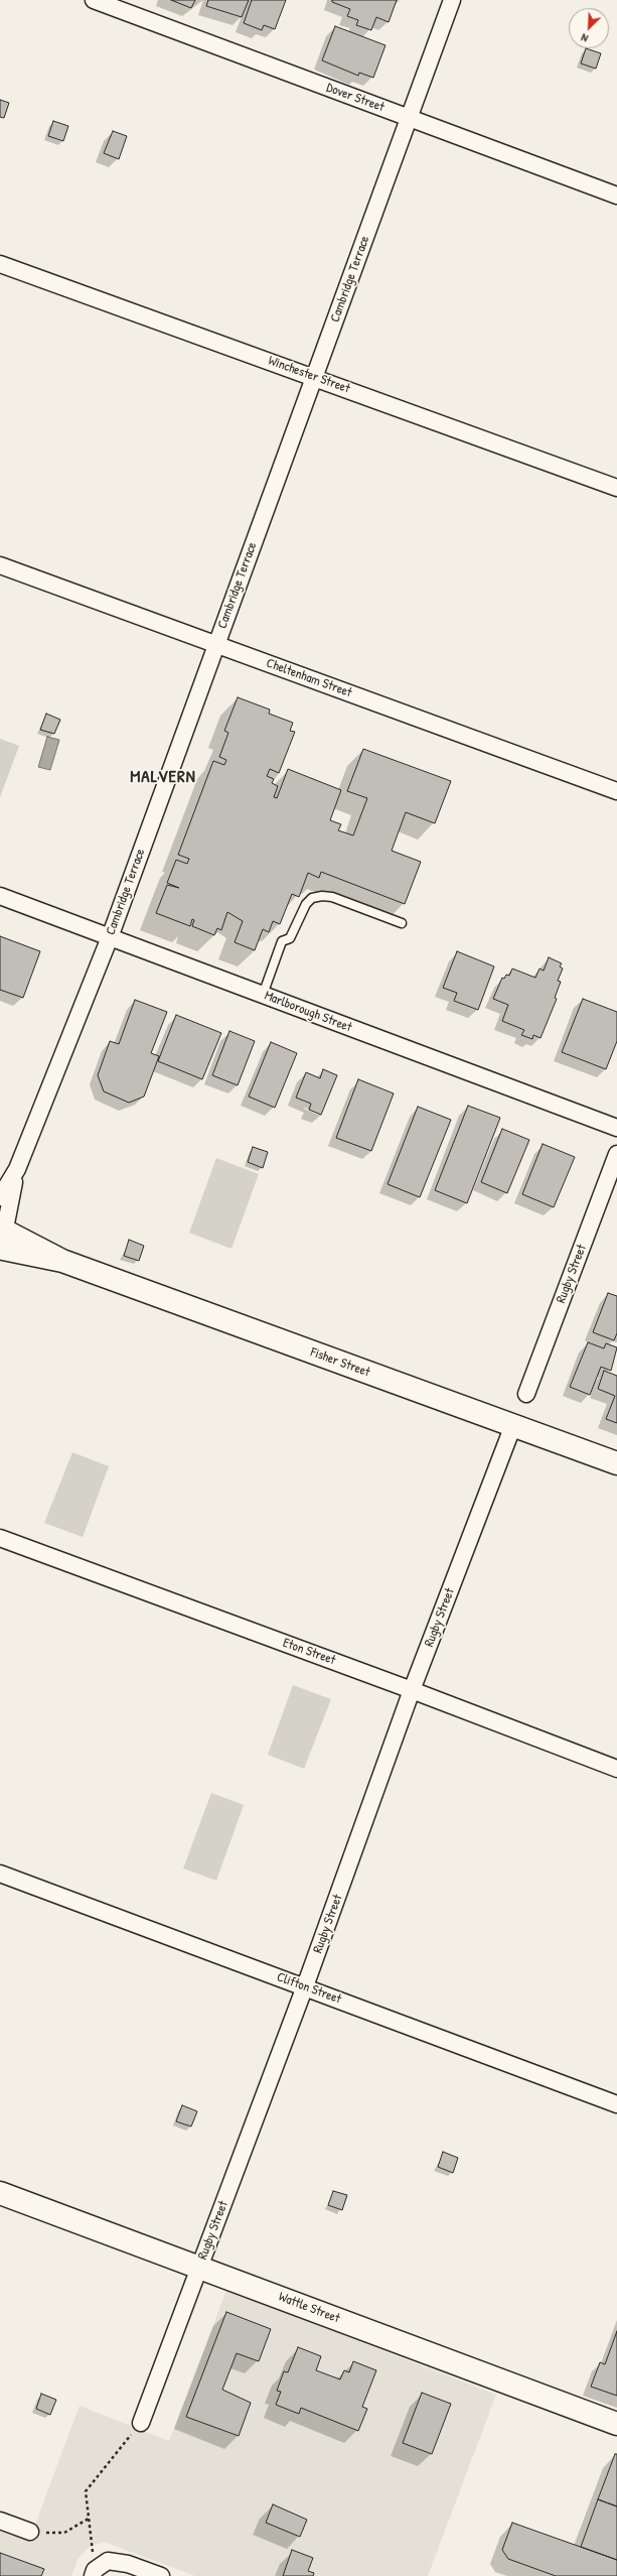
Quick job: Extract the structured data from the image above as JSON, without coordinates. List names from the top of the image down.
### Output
{
  "streets": {
    "street": [
      "Dover Street",
      "Cambridge Terrace",
      "Winchester Street",
      "Cheltenham Street",
      "Marlborough Street",
      "Rugby Street",
      "Fisher Street",
      "Eton Street",
      "Clifton Street",
      "Wattle Street"
    ]
  },
  "crossings": [
    ["Dover Street", "Cambridge Terrace"],
    ["Cambridge Terrace", "Winchester Street"],
    ["Cambridge Terrace", "Cheltenham Street"],
    ["Cambridge Terrace", "Marlborough Street"],
    ["Cambridge Terrace", "Fisher Street"],
    ["Rugby Street", "Fisher Street"],
    ["Rugby Street", "Eton Street"],
    ["Rugby Street", "Clifton Street"],
    ["Rugby Street", "Wattle Street"]
  ],
  "districts": ["MALVERN"],
  "north": "bottom left"
}
